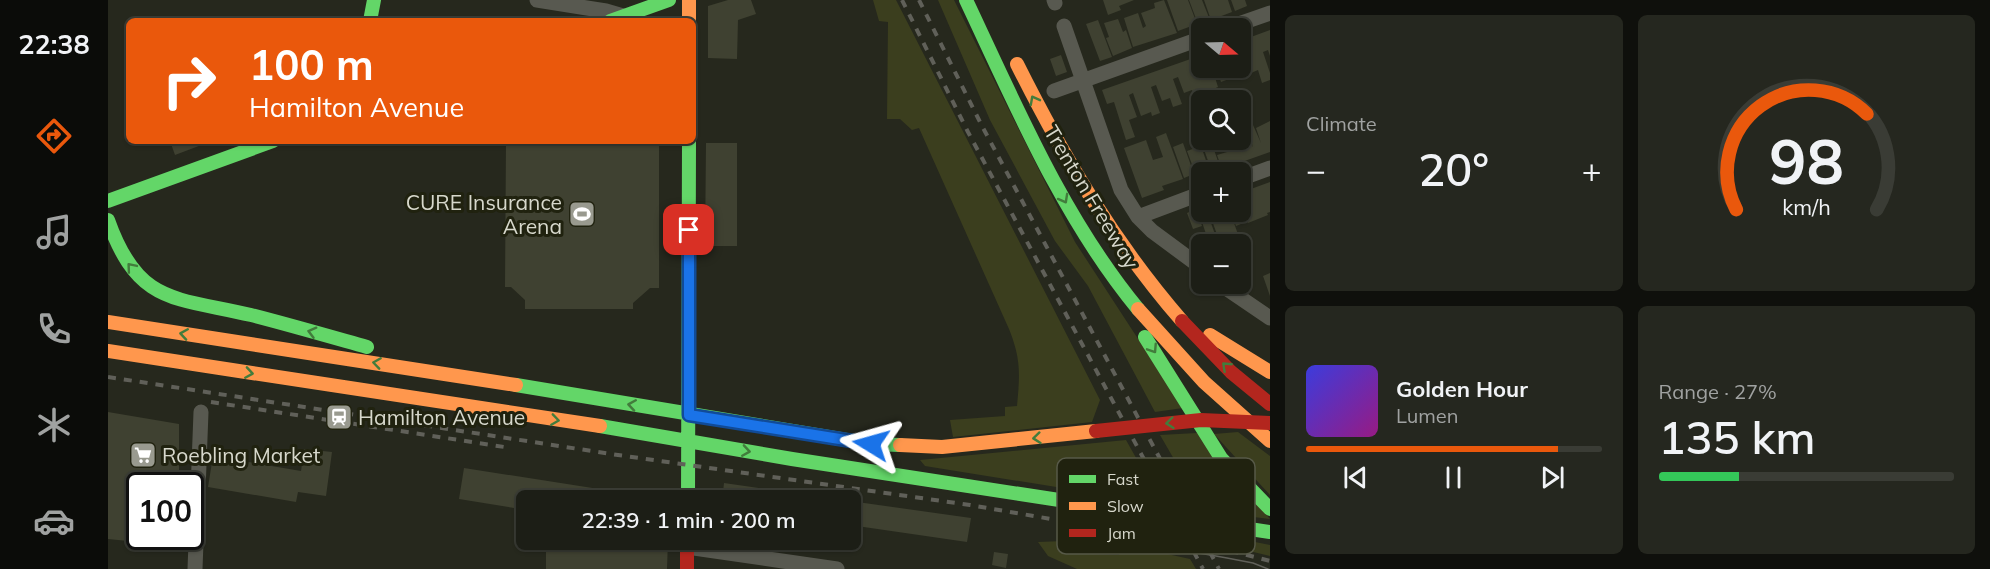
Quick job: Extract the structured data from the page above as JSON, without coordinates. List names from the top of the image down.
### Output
{
  "streets": {
    "main road": ["Trenton Freeway"]
  },
  "places": {
    "sports": ["CURE Insurance Arena"],
    "station": ["Hamilton Avenue"],
    "supermarket": ["Roebling Market"]
  },
  "legend": ["Fast", "Slow", "Jam"],
  "north": "right",
  "page": {
    "tabs": "22:38",
    "tile": [
      "Climate",
      ["Range · 27%", "135 km"]
    ],
    "map_buttons": ["+", "−"],
    "turn": ["100 m", "Hamilton Avenue"],
    "heat": ["−", "20°", "+"],
    "song": ["Golden Hour", "Lumen"],
    "limit": "100",
    "trip": "22:39 · 1 min · 200 m",
    "gauge": ["98", "km/h"]
  }
}
